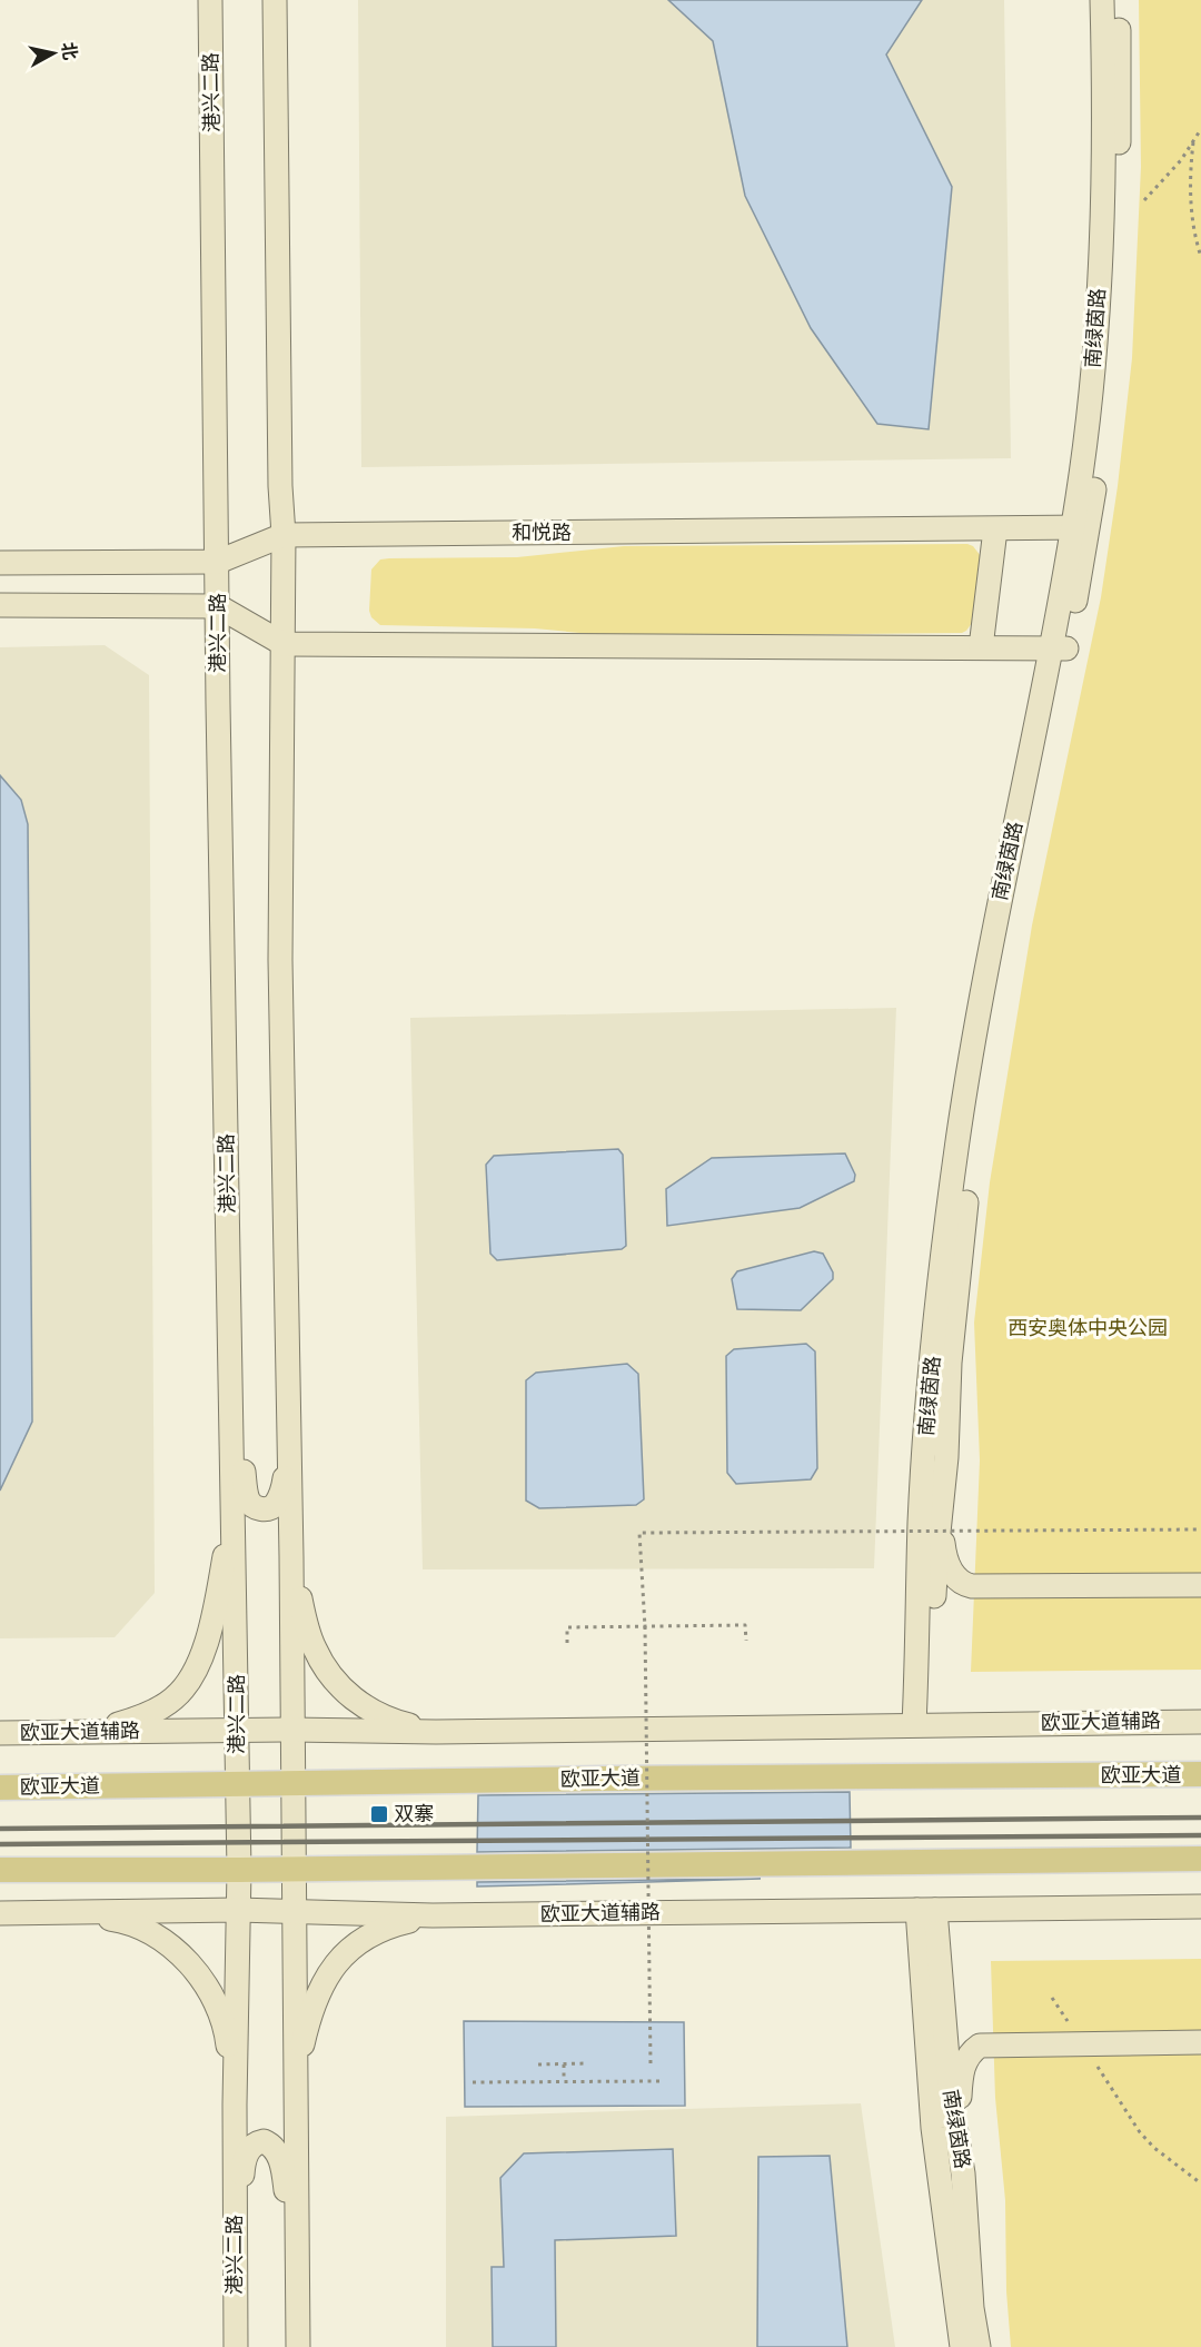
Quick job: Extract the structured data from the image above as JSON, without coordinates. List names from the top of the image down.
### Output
{
  "streets": {
    "main road": ["欧亚大道"],
    "street": [
      "港兴二路",
      "南绿茵路",
      "和悦路",
      "欧亚大道辅路"
    ]
  },
  "crossings": [
    ["港兴二路", "和悦路"],
    ["港兴二路", "欧亚大道辅路"],
    ["港兴二路", "欧亚大道"],
    ["南绿茵路", "和悦路"],
    ["南绿茵路", "欧亚大道辅路"]
  ],
  "parks": ["西安奥体中央公园"],
  "places": {
    "transit": ["双寨"]
  },
  "north": "right"
}
